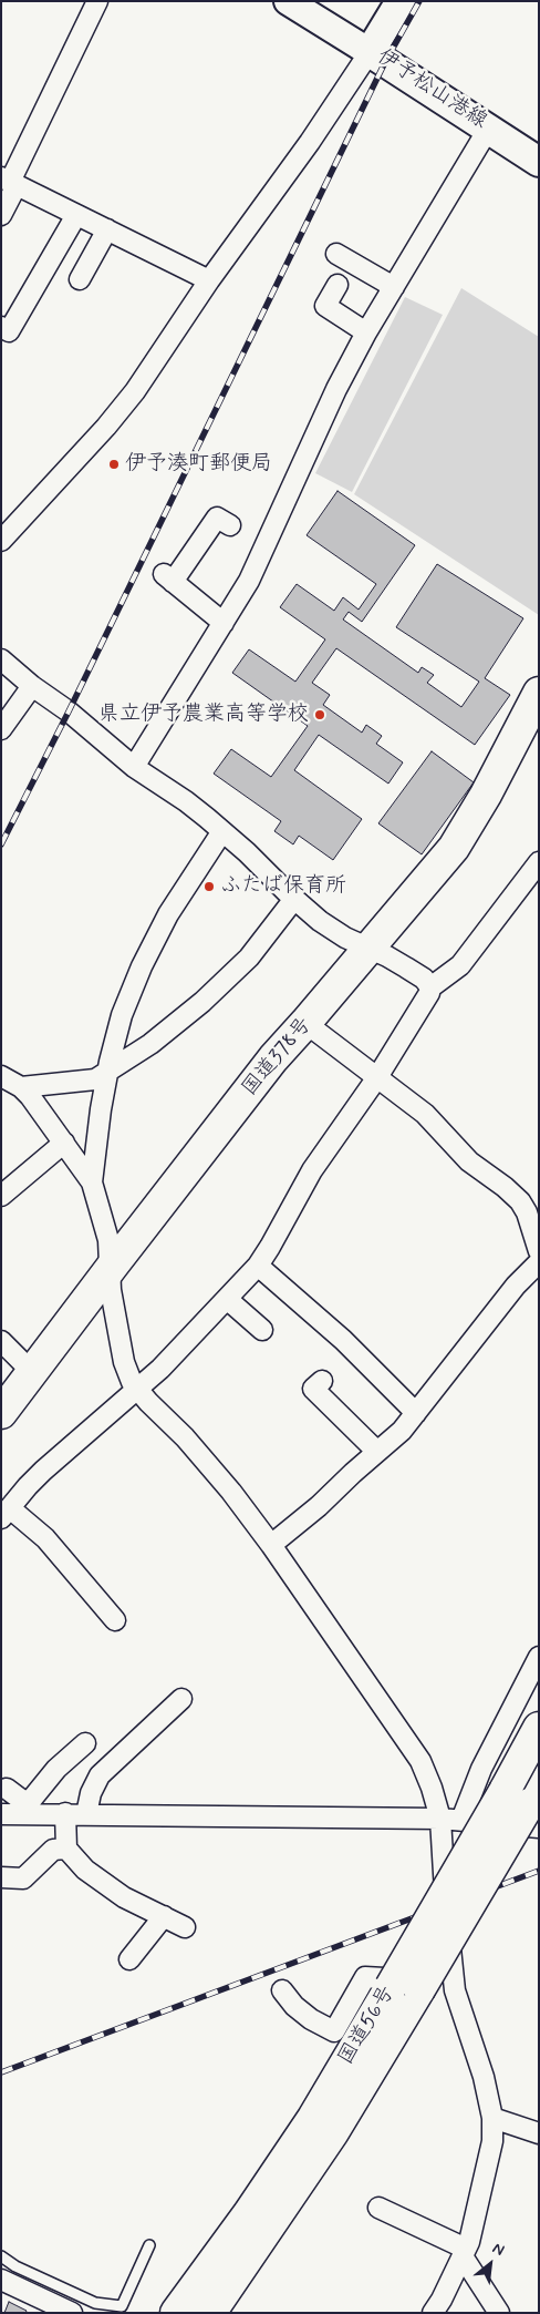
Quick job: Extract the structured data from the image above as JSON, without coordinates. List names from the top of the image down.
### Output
{
  "streets": {
    "highway": ["国道378号", "国道56号"],
    "main road": ["伊予松山港線"]
  },
  "places": ["伊予湊町郵便局", "県立伊予農業高等学校", "ふたば保育所"],
  "north": "top right"
}
